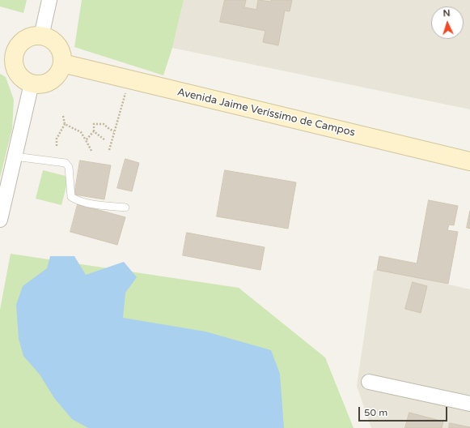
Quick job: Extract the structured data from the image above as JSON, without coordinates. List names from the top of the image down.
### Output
{
  "streets": {
    "street": ["Avenida Jaime Veríssimo de Campos"]
  },
  "scale_bar": "50 m",
  "north": "top"
}
